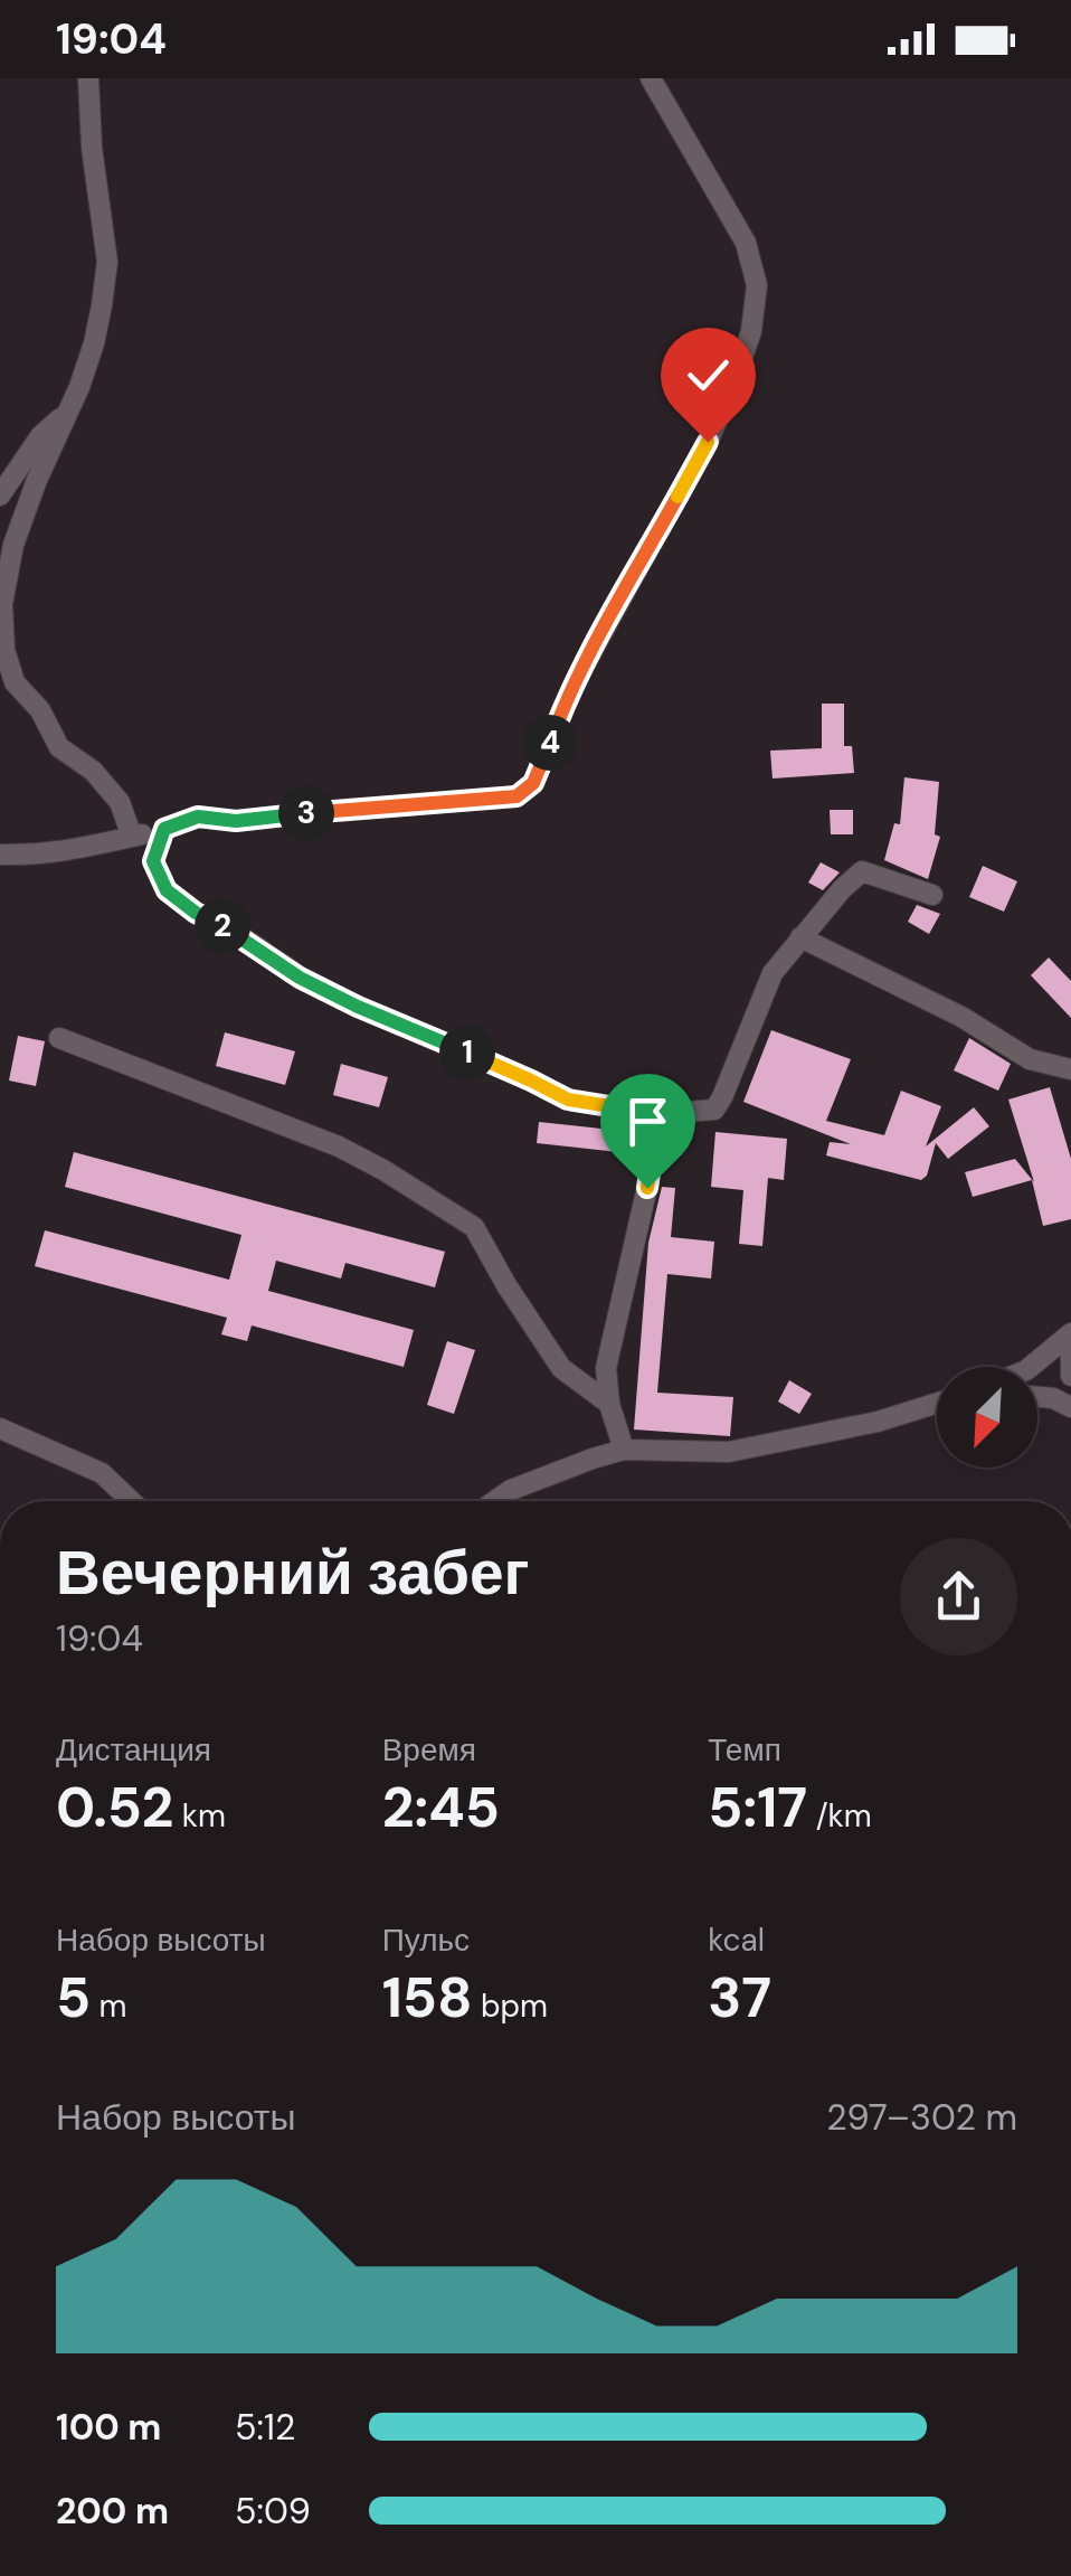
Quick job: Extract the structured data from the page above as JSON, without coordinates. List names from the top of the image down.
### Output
{
  "north": "bottom left",
  "page": {
    "status": "19:04",
    "pins": [
      "4",
      "3",
      "2",
      "1"
    ],
    "heading": ["Вечерний забег", "19:04"],
    "stats": [
      ["Дистанция", "0.52 km"],
      ["Время", "2:45"],
      ["Темп", "5:17 /km"],
      ["Набор высоты", "5 m"],
      ["Пульс", "158 bpm"],
      ["kcal", "37"]
    ],
    "chart": ["Набор высоты", "297–302 m"],
    "list": [
      {
        "name": "100 m",
        "note": "5:12"
      },
      {
        "name": "200 m",
        "note": "5:09"
      }
    ]
  }
}
